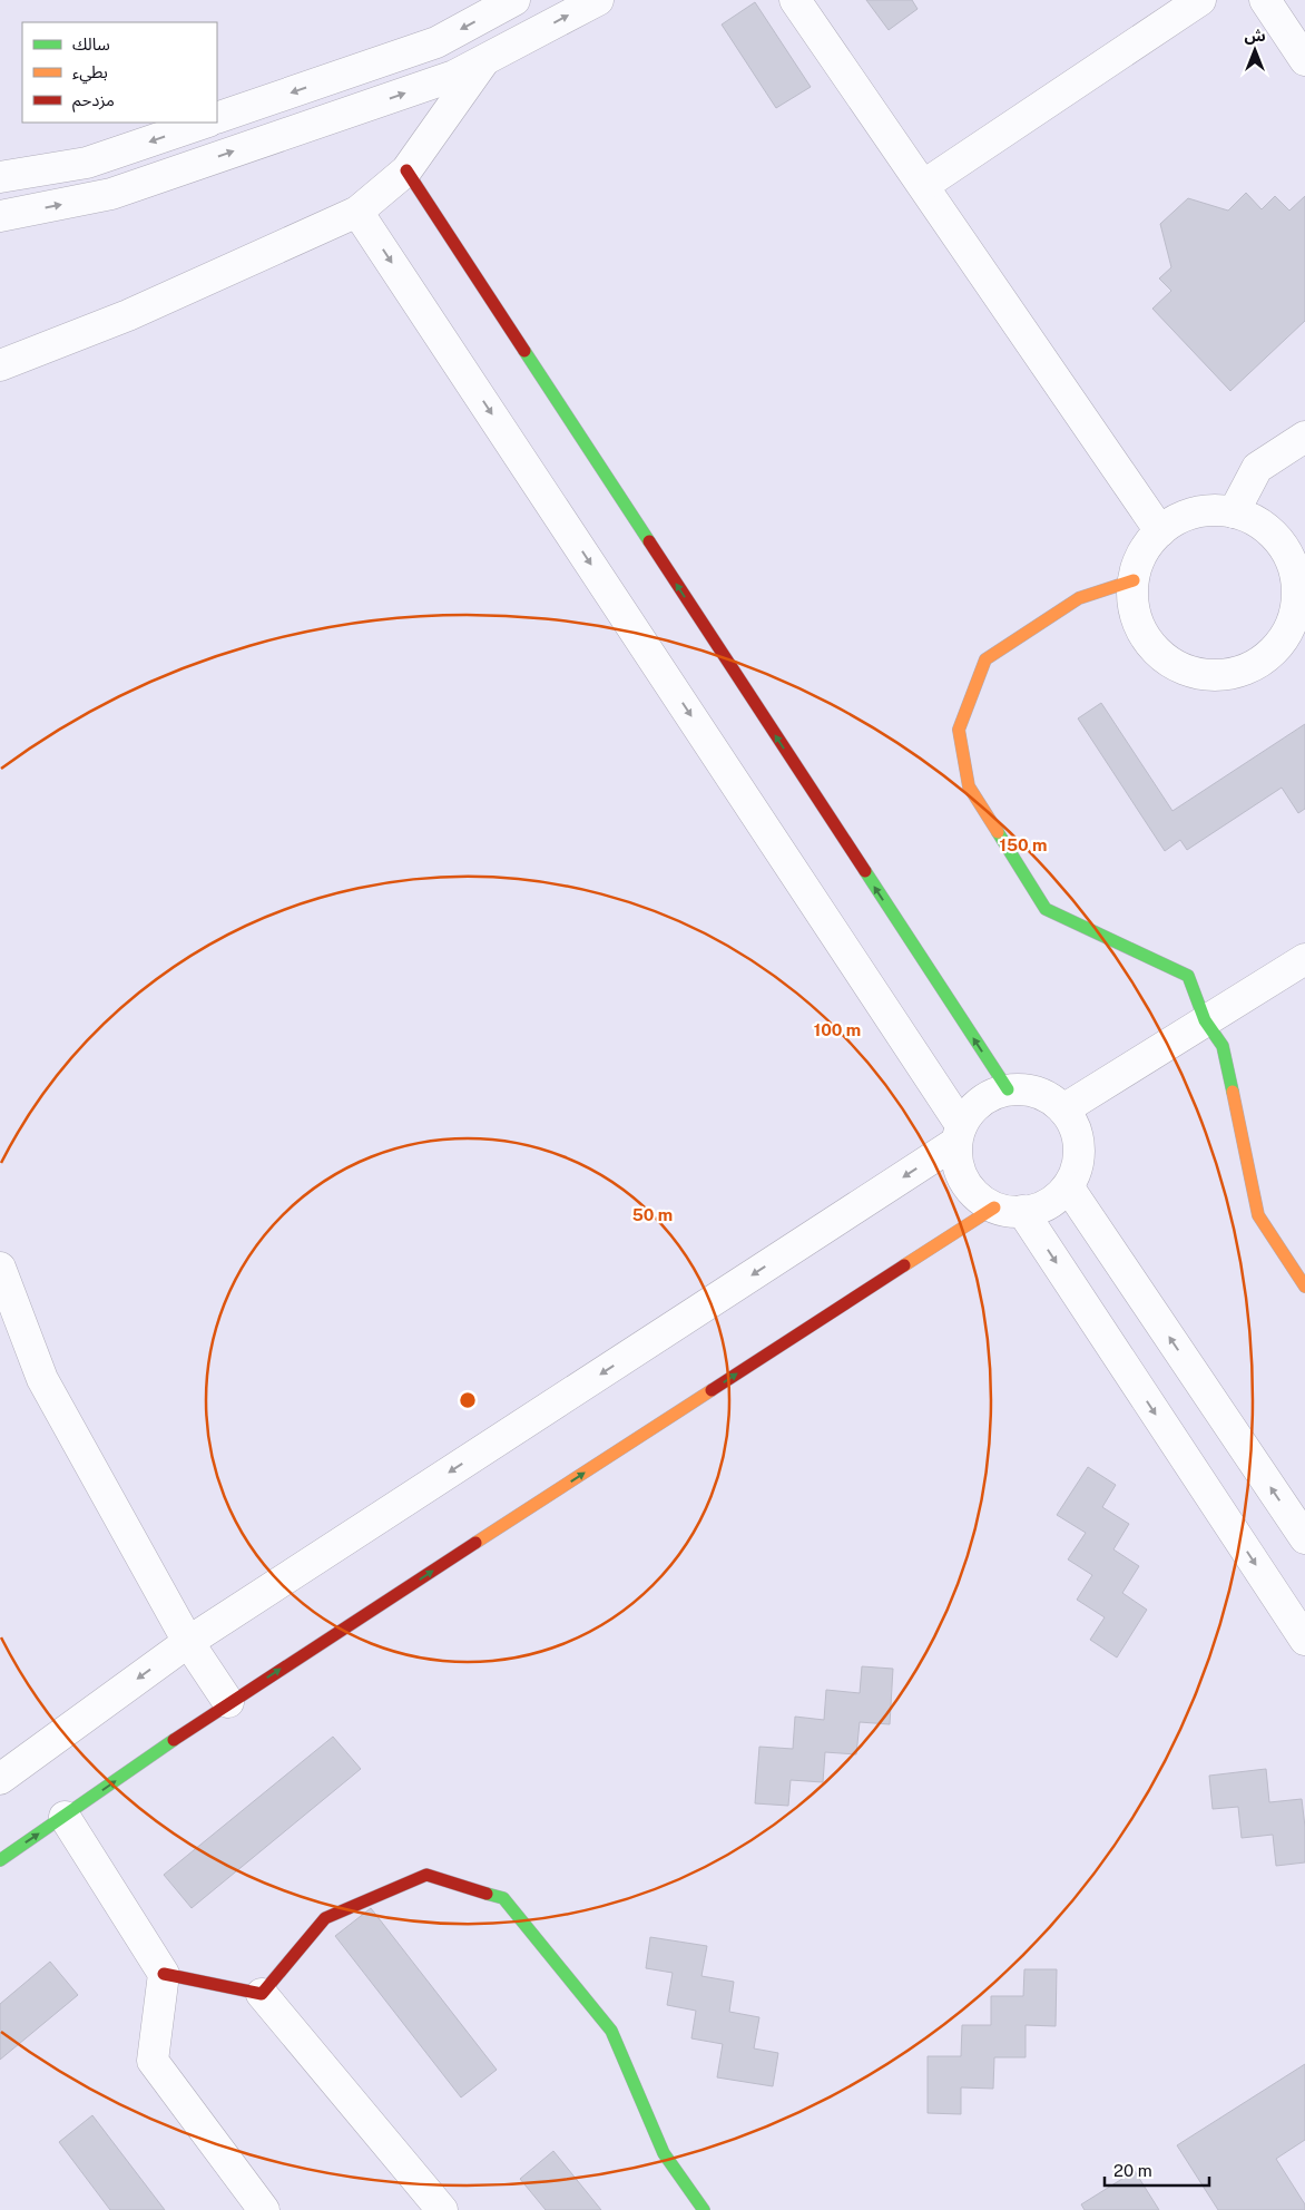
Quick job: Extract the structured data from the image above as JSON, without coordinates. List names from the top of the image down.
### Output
{
  "legend": ["سالك", "بطيء", "مزدحم"],
  "scale_bar": "20 m",
  "north": "top",
  "rings": ["150 m", "100 m", "50 m"]
}
